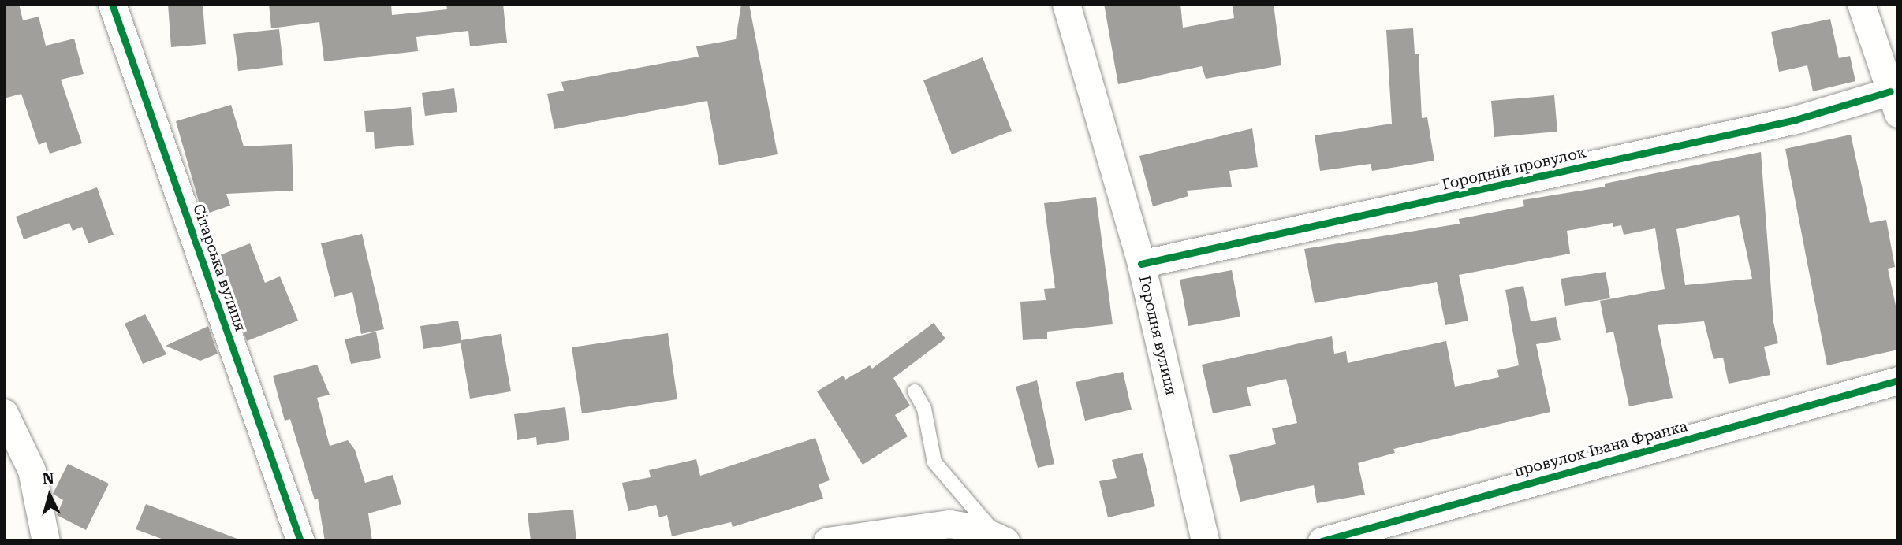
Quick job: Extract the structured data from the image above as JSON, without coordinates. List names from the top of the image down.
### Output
{
  "streets": {
    "street": [
      "Городній провулок",
      "Сітарська вулиця",
      "Городня вулиця",
      "провулок Івана Франка"
    ]
  },
  "crossings": [
    ["Городній провулок", "Городня вулиця"]
  ],
  "north": "top"
}
